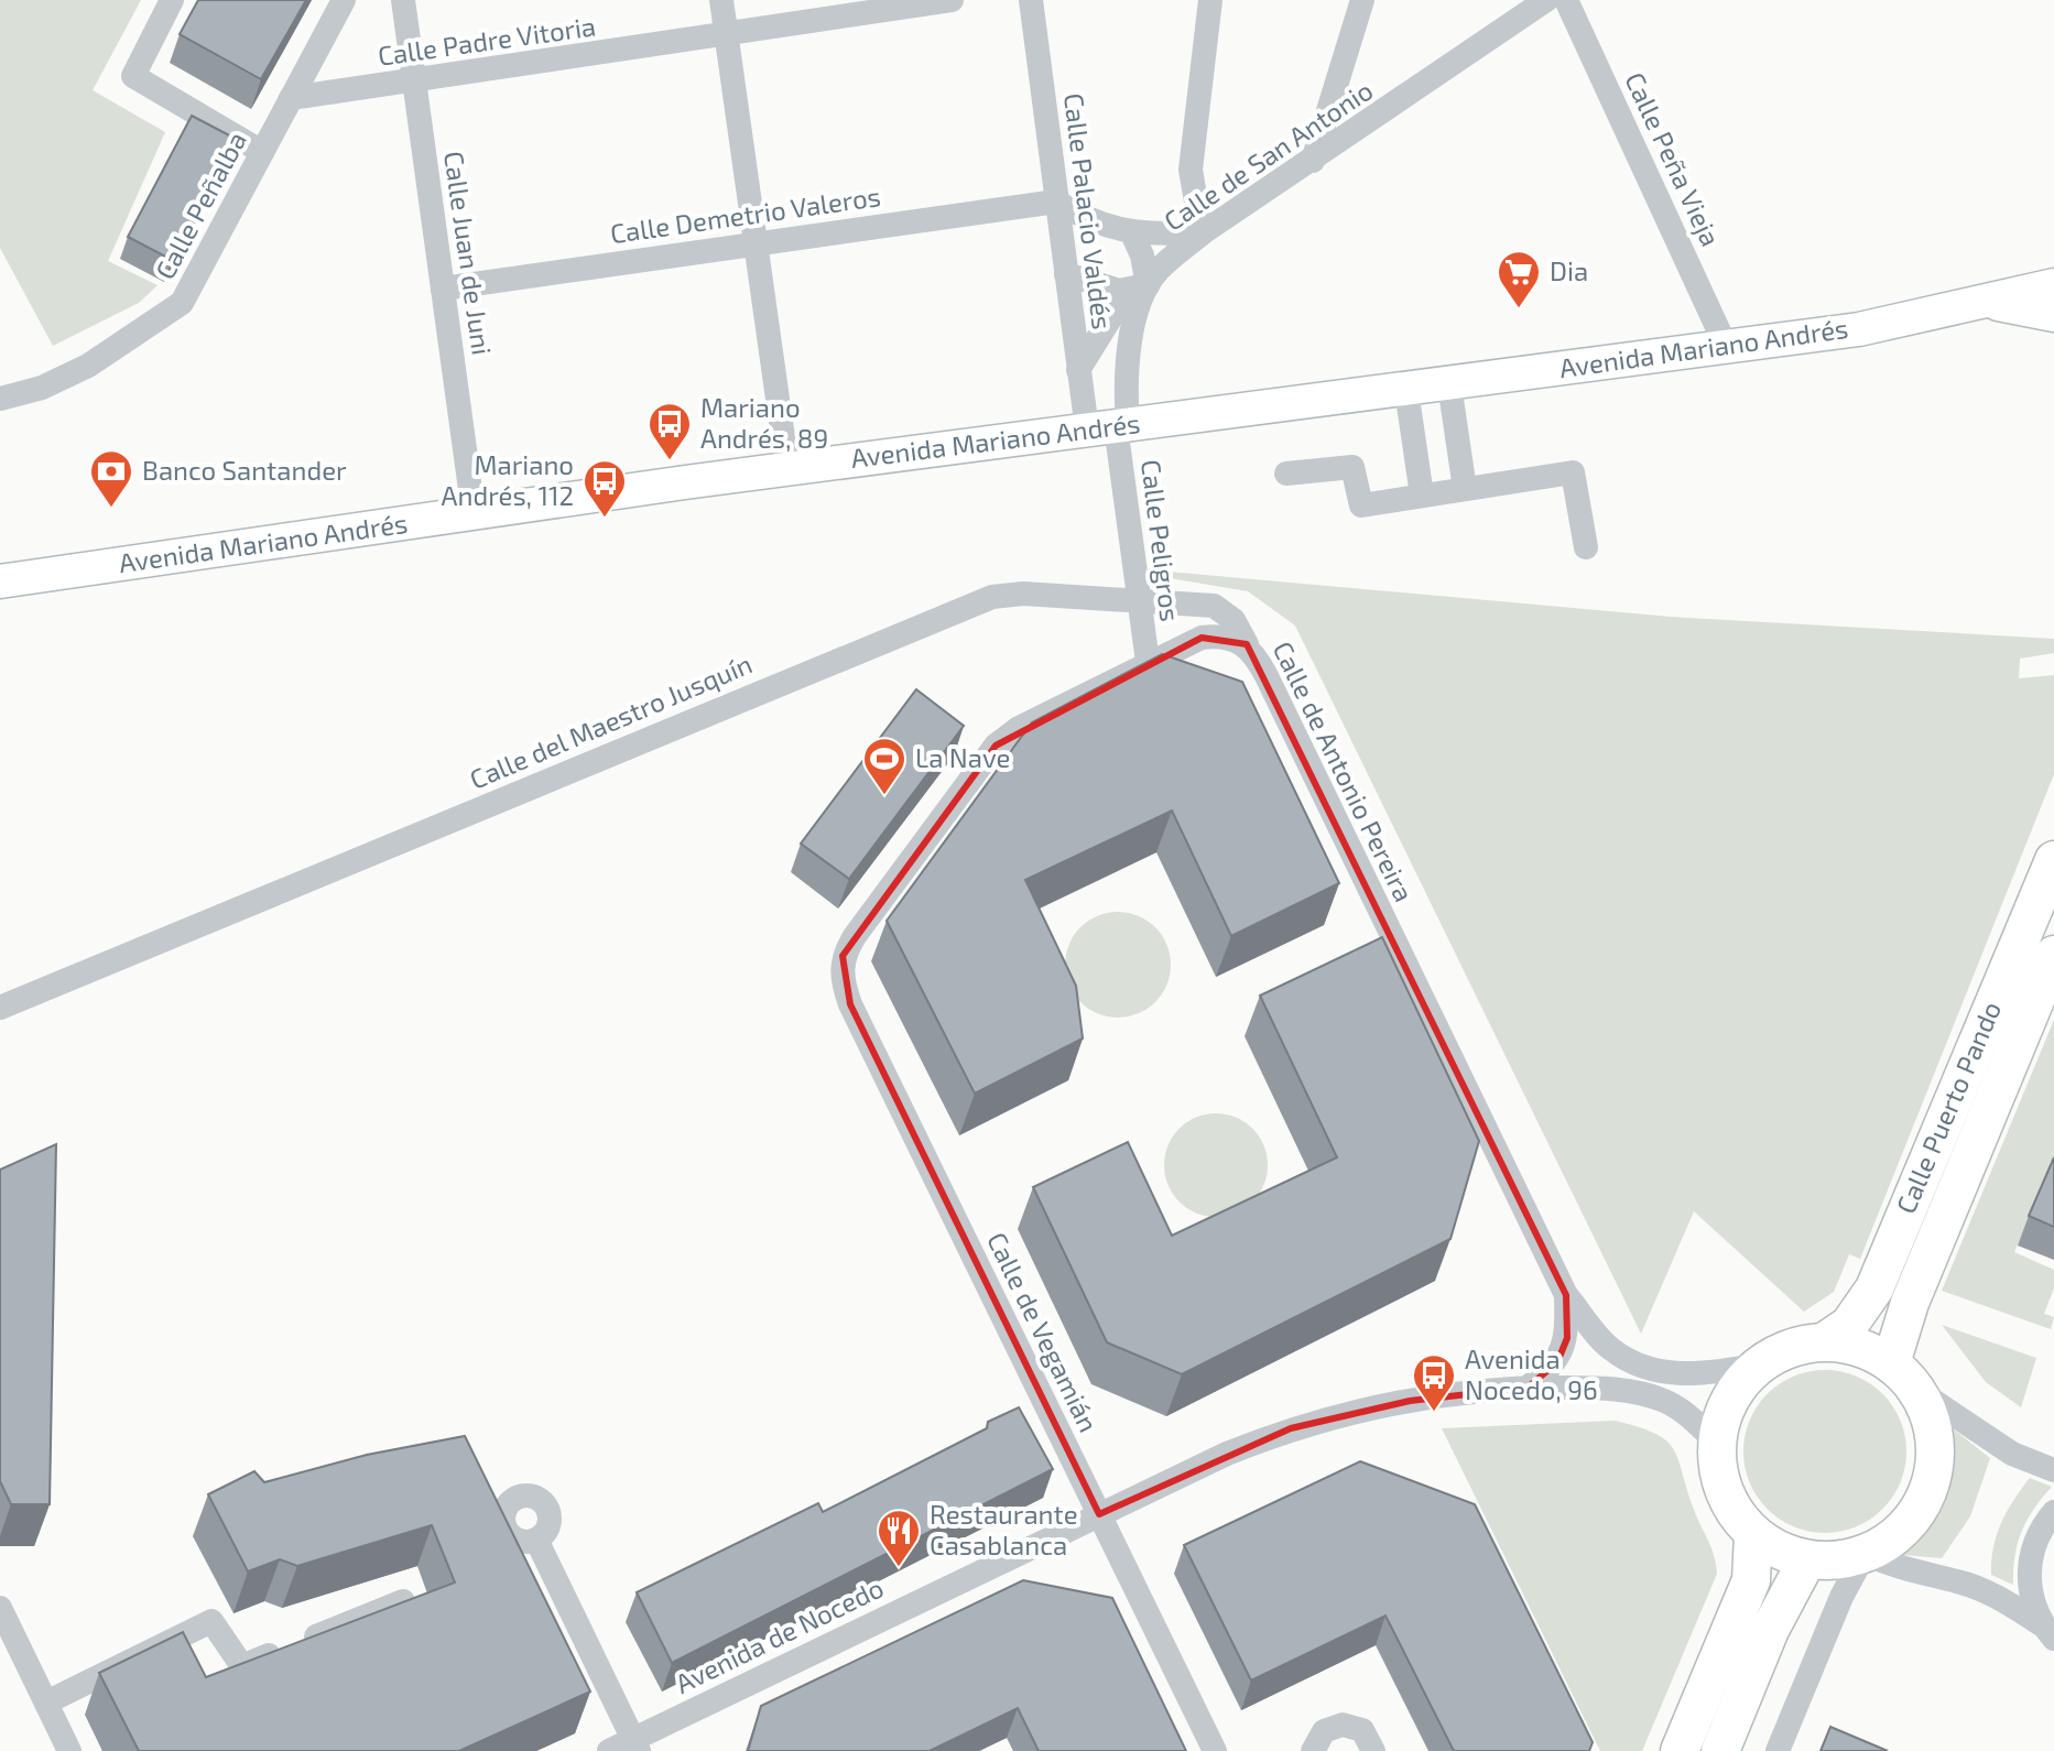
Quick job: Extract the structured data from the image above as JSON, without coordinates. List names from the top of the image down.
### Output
{
  "streets": {
    "main road": ["Avenida Mariano Andrés", "Calle Puerto Pando"],
    "street": [
      "Calle Padre Vitoria",
      "Calle de San Antonio",
      "Calle Peña Vieja",
      "Calle Peñalba",
      "Calle Palacio Valdés",
      "Calle Demetrio Valeros",
      "Calle Juan de Juni",
      "Calle Peligros",
      "Calle del Maestro Jusquín",
      "Calle de Antonio Pereira",
      "Calle de Vegamián",
      "Avenida de Nocedo"
    ]
  },
  "crossings": [
    ["Calle Padre Vitoria", "Calle Peñalba"],
    ["Calle Padre Vitoria", "Calle Juan de Juni"],
    ["Calle de San Antonio", "Calle Palacio Valdés"],
    ["Calle de San Antonio", "Avenida Mariano Andrés"],
    ["Calle de San Antonio", "Calle Peligros"],
    ["Calle Peña Vieja", "Avenida Mariano Andrés"],
    ["Calle Palacio Valdés", "Calle Demetrio Valeros"],
    ["Calle Palacio Valdés", "Avenida Mariano Andrés"],
    ["Calle Palacio Valdés", "Calle Peligros"],
    ["Calle Demetrio Valeros", "Calle Juan de Juni"],
    ["Calle Juan de Juni", "Avenida Mariano Andrés"],
    ["Avenida Mariano Andrés", "Calle Peligros"],
    ["Calle Peligros", "Calle del Maestro Jusquín"],
    ["Calle Peligros", "Calle de Antonio Pereira"],
    ["Calle del Maestro Jusquín", "Calle de Antonio Pereira"],
    ["Calle de Antonio Pereira", "Calle Puerto Pando"],
    ["Calle de Antonio Pereira", "Calle de Vegamián"],
    ["Calle de Antonio Pereira", "Avenida de Nocedo"],
    ["Calle Puerto Pando", "Avenida de Nocedo"],
    ["Calle de Vegamián", "Avenida de Nocedo"]
  ],
  "places": {
    "supermarket": ["Dia"],
    "bus stop": ["Mariano Andrés, 89", "Mariano Andrés, 112", "Avenida Nocedo, 96"],
    "bank": ["Banco Santander"],
    "sports": ["La Nave"],
    "restaurant": ["Restaurante Casablanca"]
  }
}
